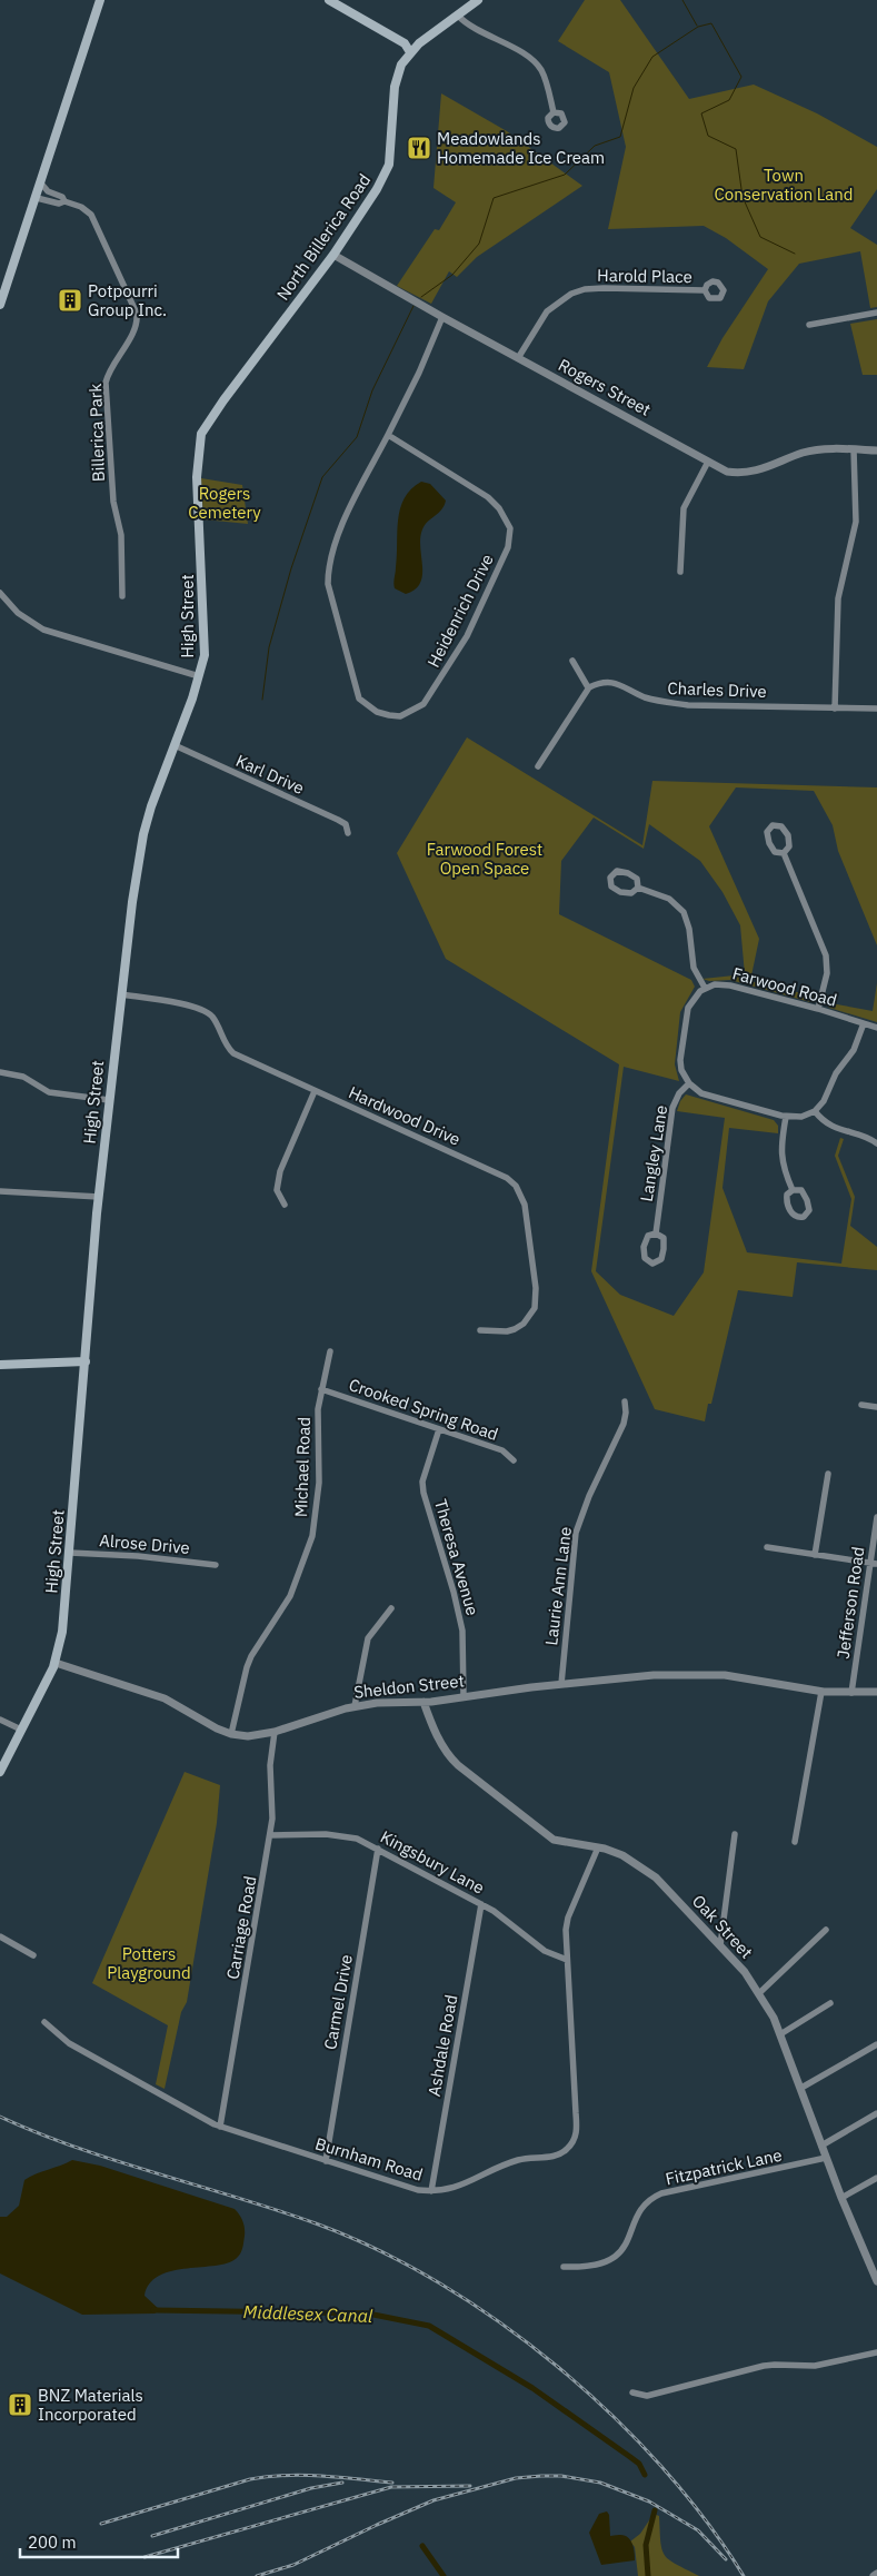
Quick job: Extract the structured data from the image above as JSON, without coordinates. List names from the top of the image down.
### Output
{
  "streets": {
    "main road": ["North Billerica Road", "High Street"],
    "street": [
      "Harold Place",
      "Rogers Street",
      "Billerica Park",
      "Heidenrich Drive",
      "Charles Drive",
      "Karl Drive",
      "Farwood Road",
      "Hardwood Drive",
      "Langley Lane",
      "Crooked Spring Road",
      "Michael Road",
      "Alrose Drive",
      "Theresa Avenue",
      "Laurie Ann Lane",
      "Jefferson Road",
      "Sheldon Street",
      "Kingsbury Lane",
      "Oak Street",
      "Carriage Road",
      "Carmel Drive",
      "Ashdale Road",
      "Burnham Road",
      "Fitzpatrick Lane"
    ]
  },
  "crossings": [
    ["North Billerica Road", "Rogers Street"],
    ["North Billerica Road", "High Street"],
    ["Harold Place", "Rogers Street"],
    ["Rogers Street", "Heidenrich Drive"],
    ["High Street", "Karl Drive"],
    ["High Street", "Hardwood Drive"],
    ["High Street", "Alrose Drive"],
    ["High Street", "Sheldon Street"],
    ["Crooked Spring Road", "Michael Road"],
    ["Crooked Spring Road", "Theresa Avenue"],
    ["Michael Road", "Sheldon Street"],
    ["Theresa Avenue", "Sheldon Street"],
    ["Laurie Ann Lane", "Sheldon Street"],
    ["Jefferson Road", "Sheldon Street"],
    ["Sheldon Street", "Oak Street"],
    ["Sheldon Street", "Carriage Road"],
    ["Kingsbury Lane", "Carriage Road"],
    ["Kingsbury Lane", "Carmel Drive"],
    ["Kingsbury Lane", "Ashdale Road"],
    ["Kingsbury Lane", "Burnham Road"],
    ["Oak Street", "Burnham Road"],
    ["Oak Street", "Fitzpatrick Lane"],
    ["Carriage Road", "Burnham Road"],
    ["Carmel Drive", "Burnham Road"],
    ["Ashdale Road", "Burnham Road"]
  ],
  "water": ["Middlesex Canal"],
  "parks": [
    "Town Conservation Land",
    "Rogers Cemetery",
    "Farwood Forest Open Space",
    "Potters Playground"
  ],
  "places": {
    "restaurant": ["Meadowlands Homemade Ice Cream"],
    "building": ["Potpourri Group Inc.", "BNZ Materials Incorporated"]
  },
  "scale_bar": "200 m"
}
